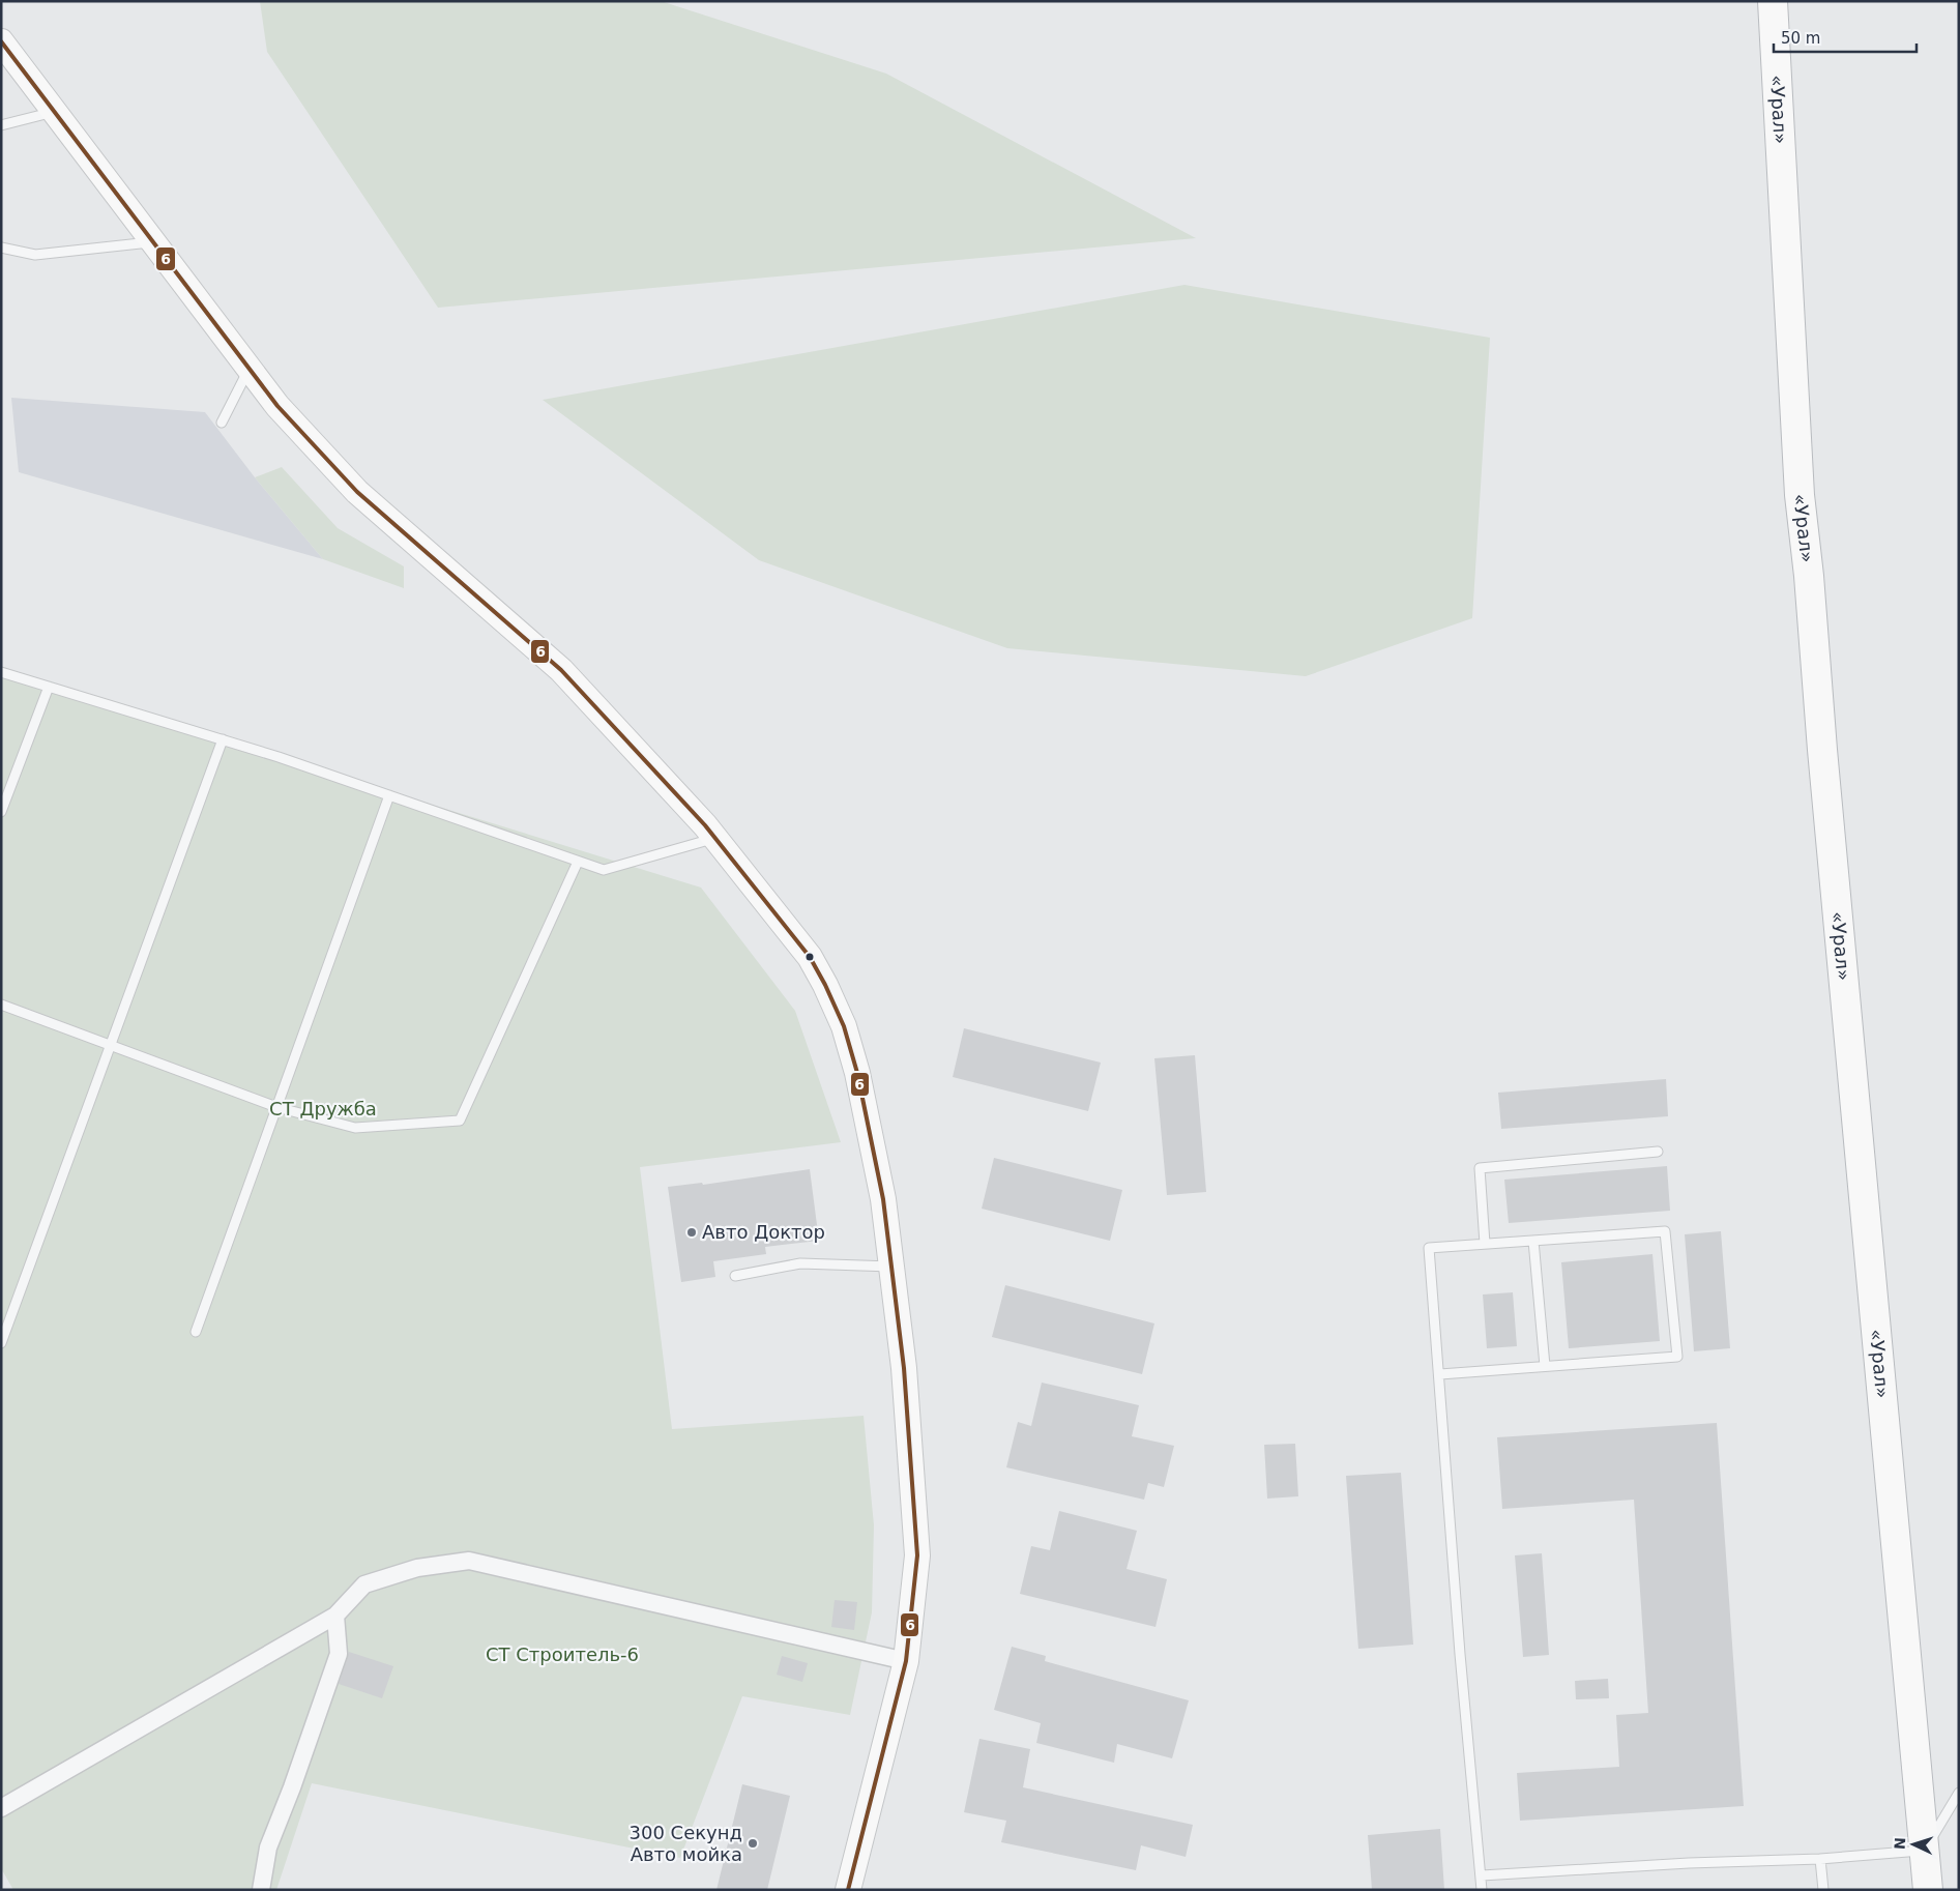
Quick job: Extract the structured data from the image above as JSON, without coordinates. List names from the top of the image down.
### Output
{
  "streets": {
    "highway": ["«Урал»"]
  },
  "parks": ["СТ Дружба", "СТ Строитель-6"],
  "places": ["Авто Доктор", "300 Секунд Авто мойка"],
  "lines": ["transit line 6"],
  "scale_bar": "50 m",
  "north": "left"
}
